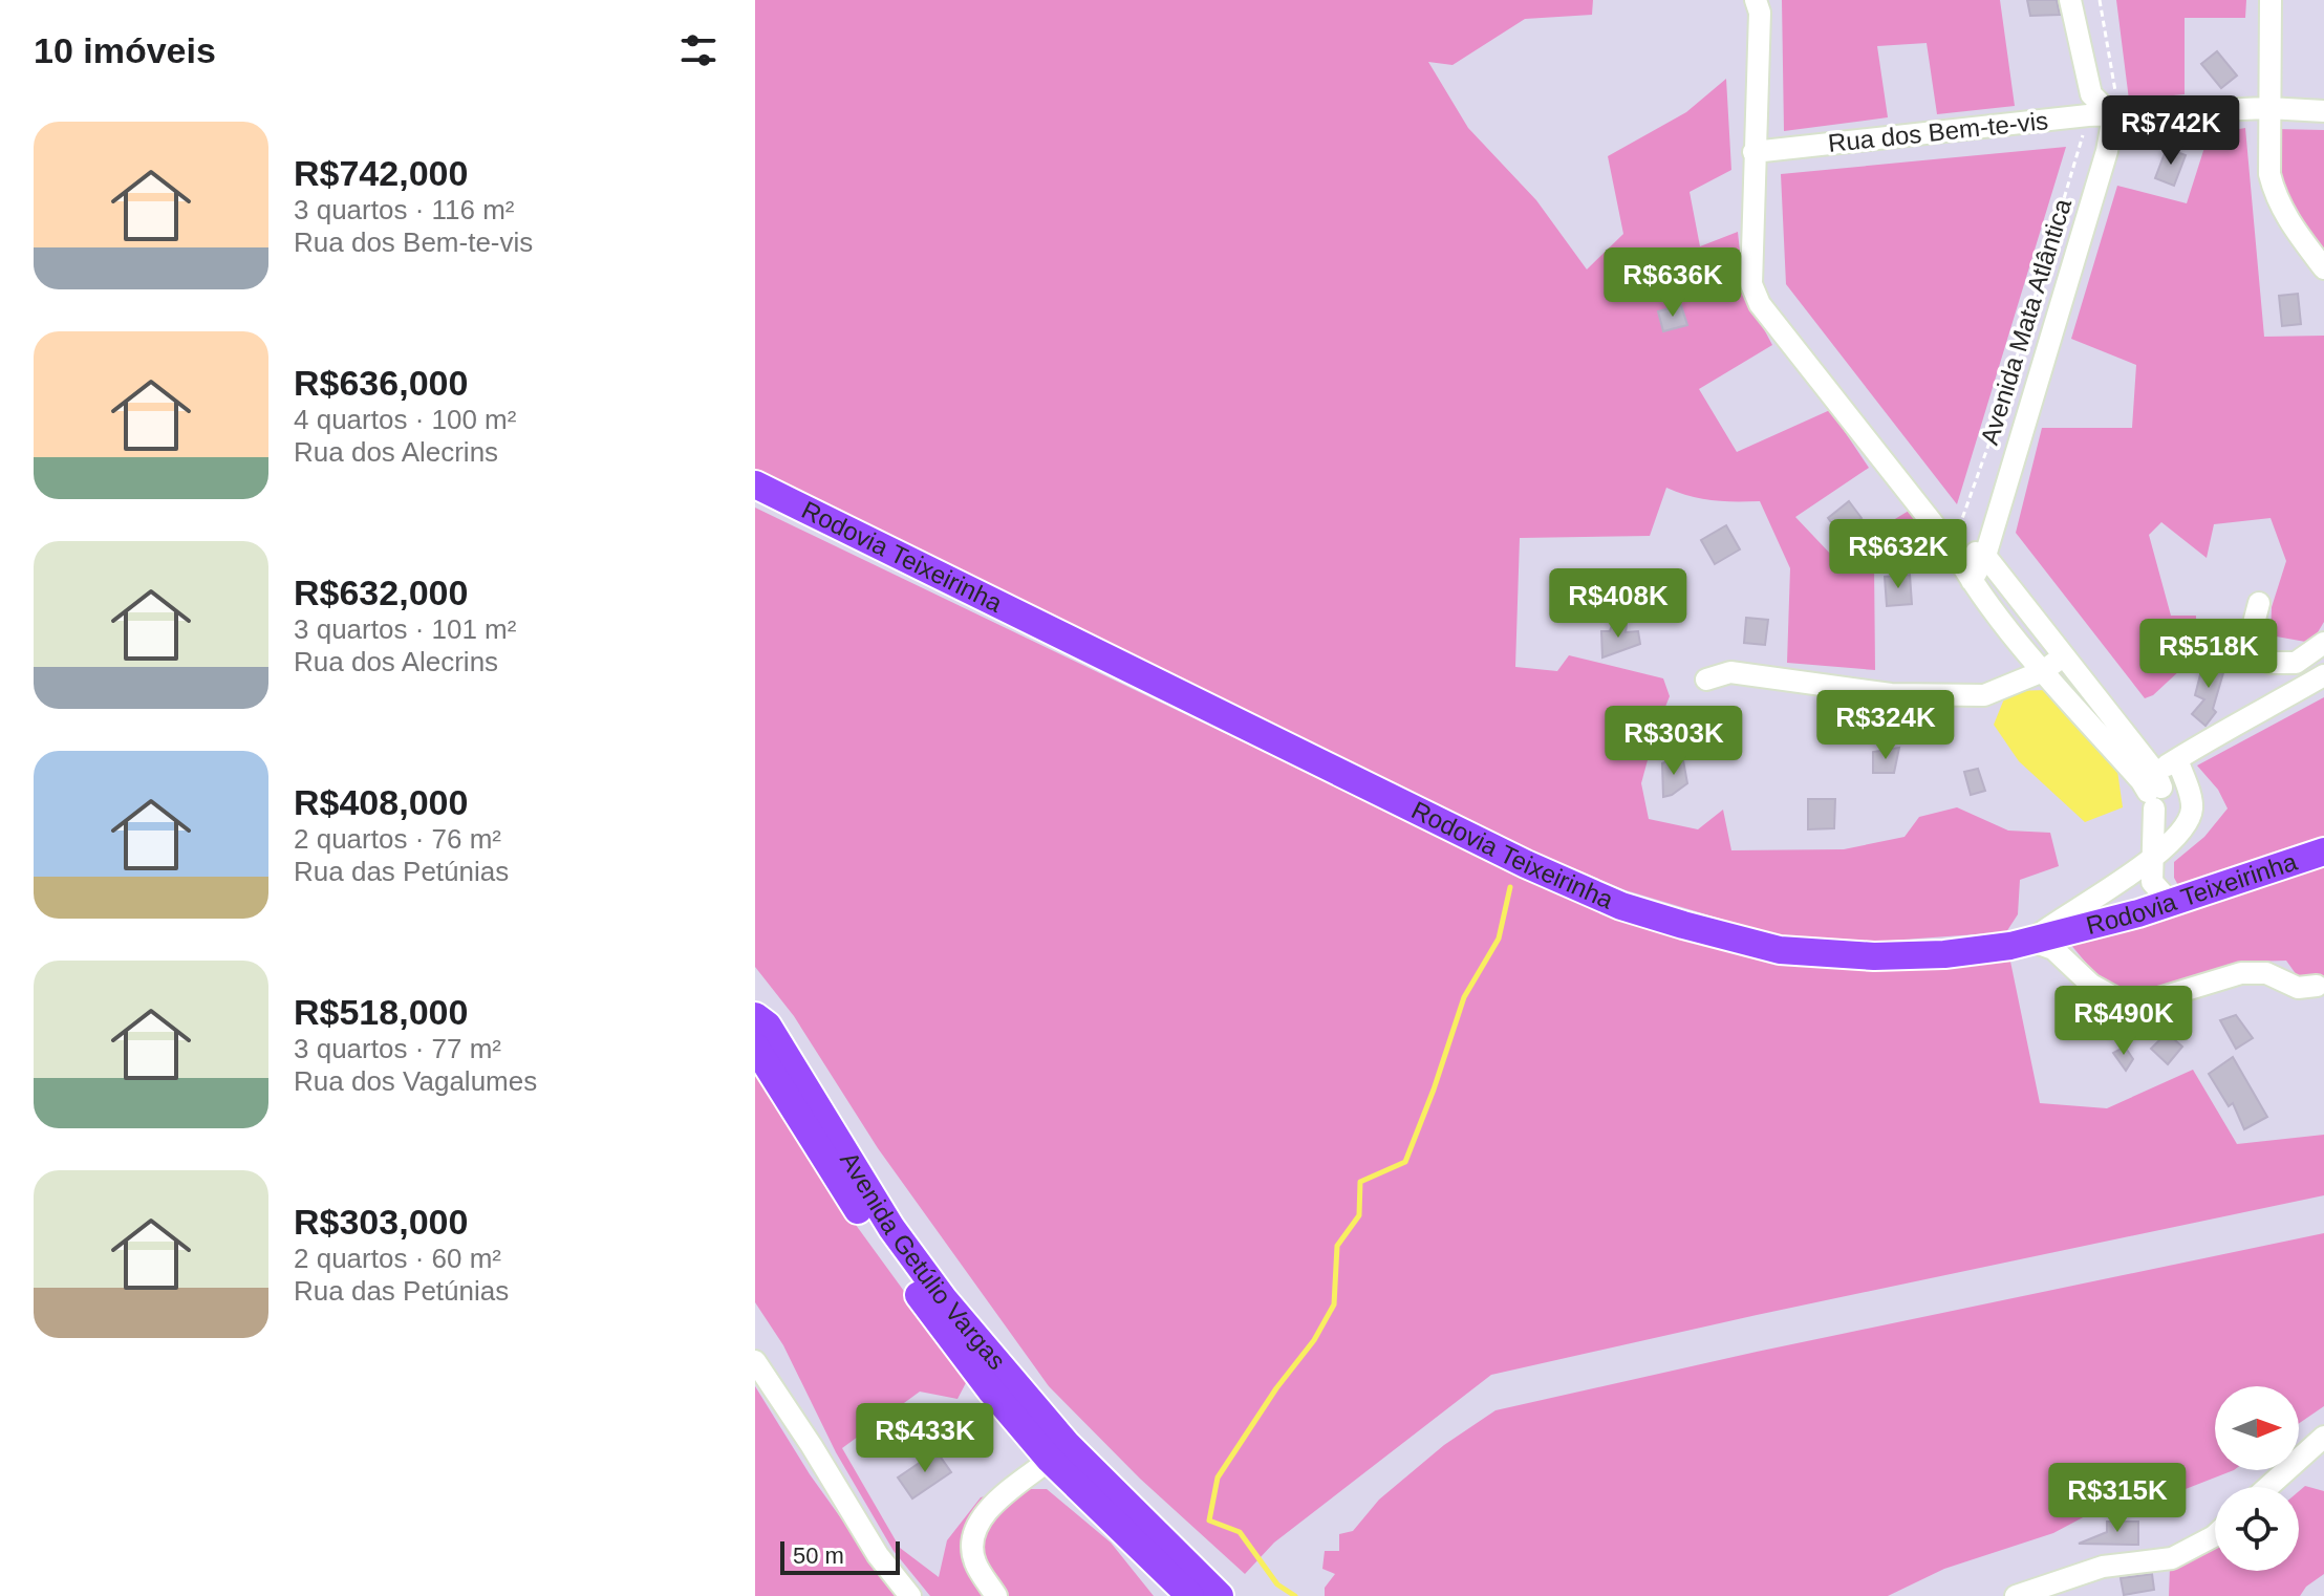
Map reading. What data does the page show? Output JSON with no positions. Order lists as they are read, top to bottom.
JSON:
{
  "streets": {
    "main road": ["Rodovia Teixeirinha", "Avenida Getúlio Vargas"],
    "street": ["Rua dos Bem-te-vis", "Avenida Mata Atlântica"]
  },
  "crossings": [
    ["Rua dos Bem-te-vis", "Avenida Mata Atlântica"]
  ],
  "scale_bar": "50 m",
  "north": "right",
  "page": {
    "heading": "10 imóveis",
    "price": [
      "R$742K",
      "R$636K",
      "R$632K",
      "R$408K",
      "R$518K",
      "R$324K",
      "R$303K",
      "R$490K",
      "R$433K",
      "R$315K"
    ],
    "list": [
      {
        "name": "R$742,000",
        "note": "3 quartos · 116 m² · Rua dos Bem-te-vis"
      },
      {
        "name": "R$636,000",
        "note": "4 quartos · 100 m² · Rua dos Alecrins"
      },
      {
        "name": "R$632,000",
        "note": "3 quartos · 101 m² · Rua dos Alecrins"
      },
      {
        "name": "R$408,000",
        "note": "2 quartos · 76 m² · Rua das Petúnias"
      },
      {
        "name": "R$518,000",
        "note": "3 quartos · 77 m² · Rua dos Vagalumes"
      },
      {
        "name": "R$303,000",
        "note": "2 quartos · 60 m² · Rua das Petúnias"
      }
    ],
    "scale": "50 m"
  }
}
